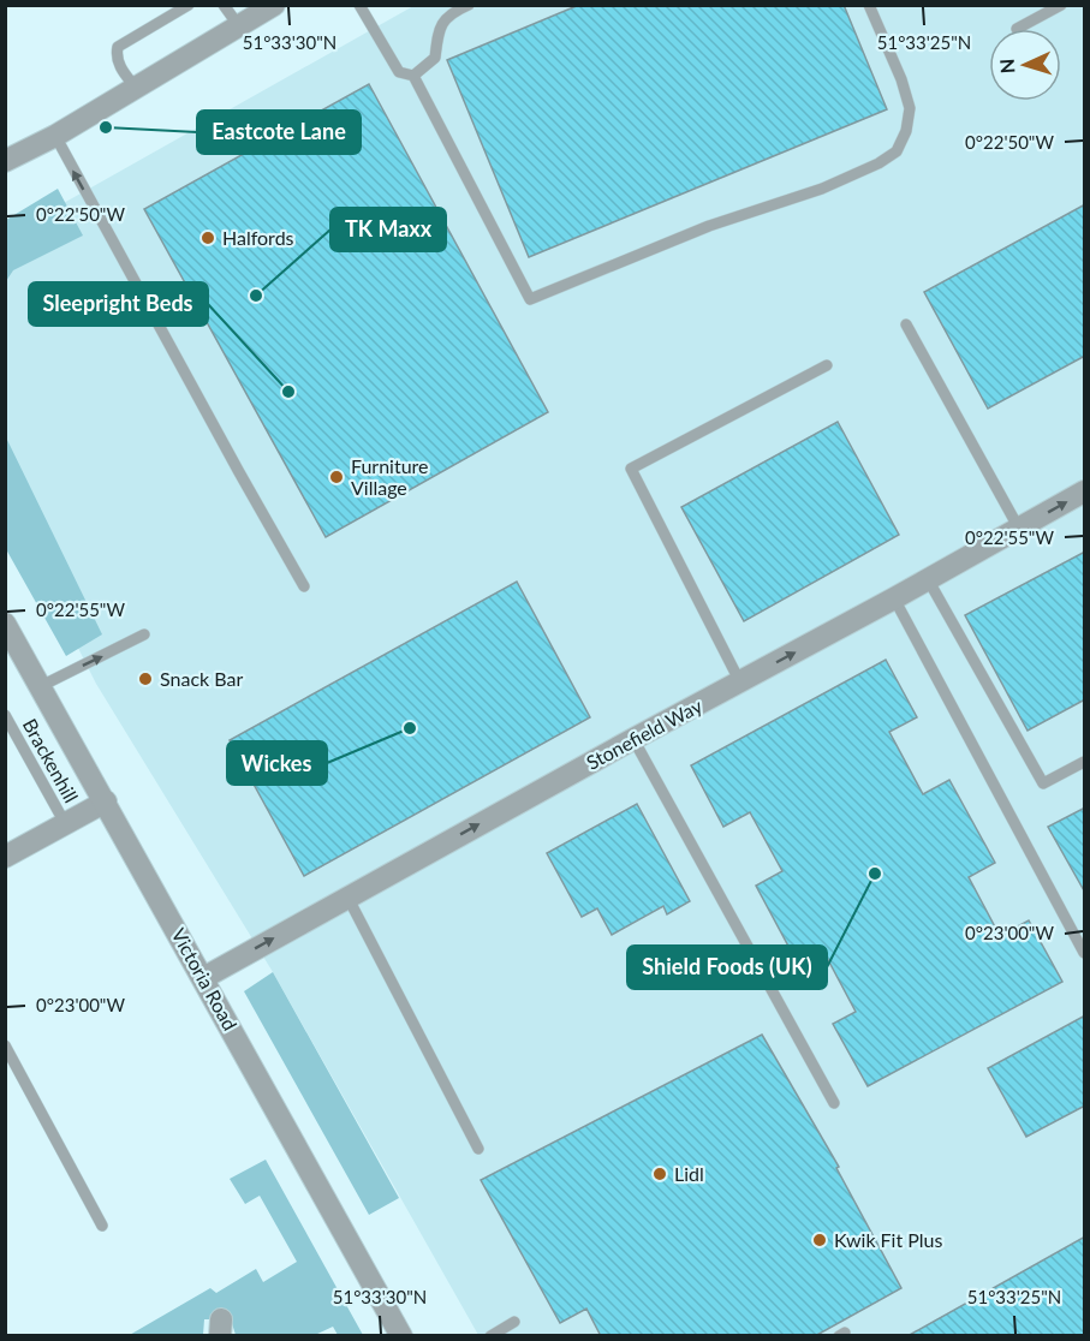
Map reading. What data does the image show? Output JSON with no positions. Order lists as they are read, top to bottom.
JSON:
{
  "streets": {
    "street": ["Stonefield Way", "Victoria Road"],
    "lane": ["Brackenhill"]
  },
  "crossings": [
    ["Stonefield Way", "Victoria Road"]
  ],
  "one_way": ["Stonefield Way"],
  "places": [
    "Eastcote Lane",
    "Halfords",
    "TK Maxx",
    "Sleepright Beds",
    "Furniture Village",
    "Snack Bar",
    "Wickes",
    "Shield Foods (UK)",
    "Lidl",
    "Kwik Fit Plus"
  ],
  "north": "left",
  "coordinates": [
    "51°33'30\"N",
    "51°33'25\"N",
    "0°22'50\"W",
    "0°22'55\"W",
    "0°23'00\"W"
  ]
}
